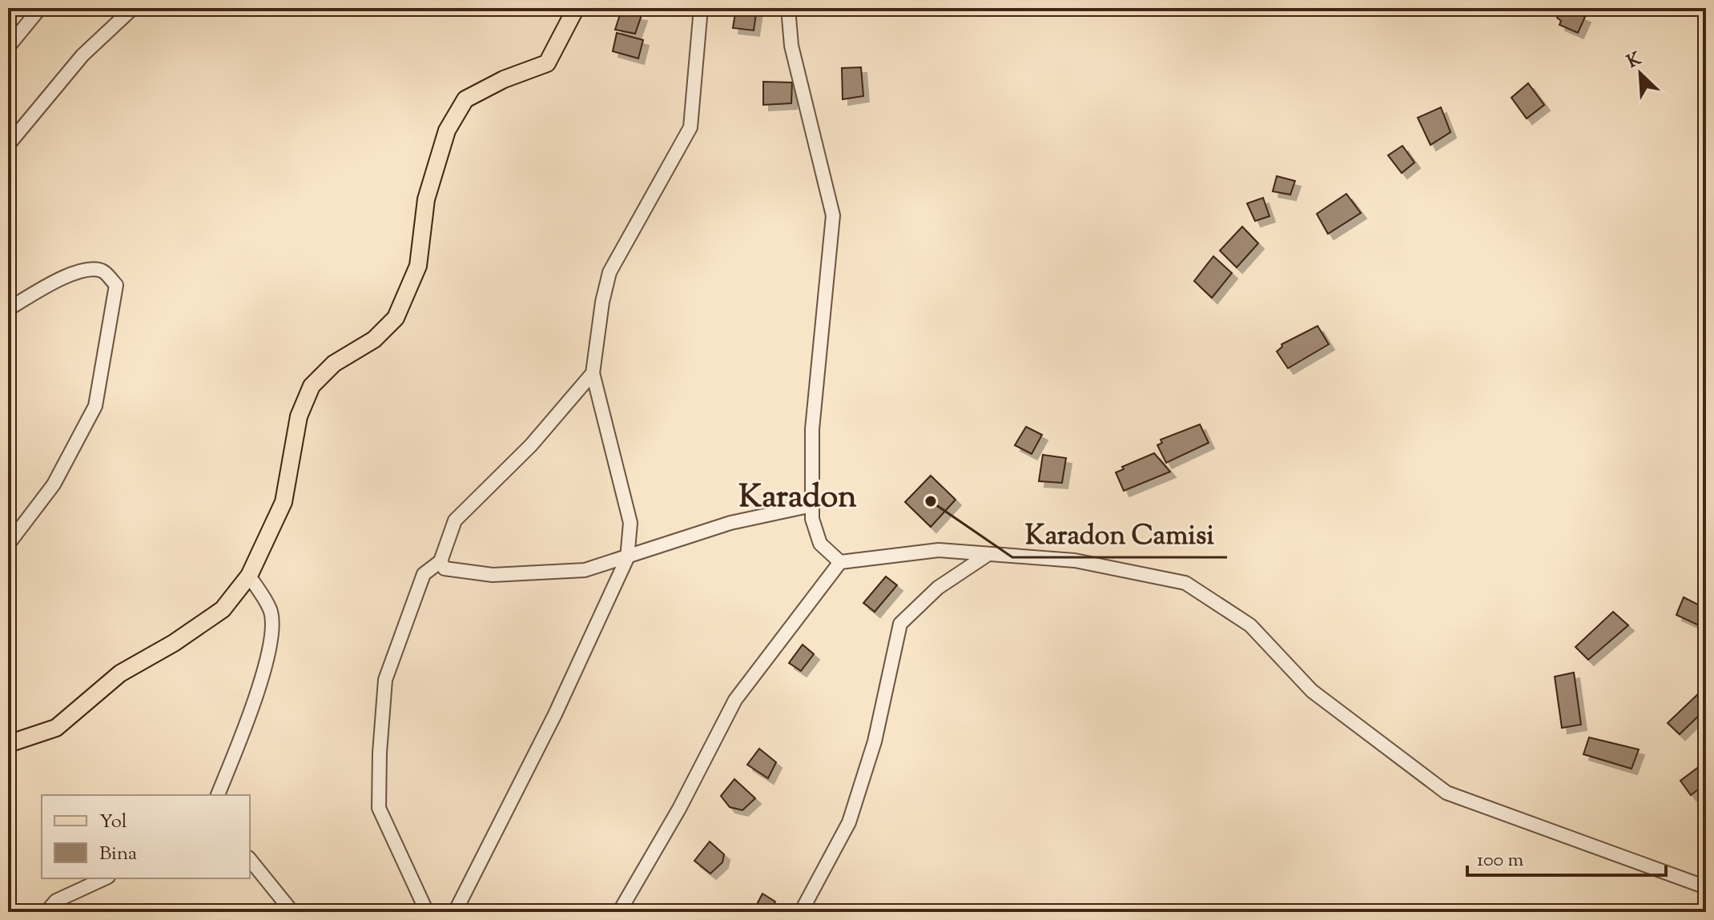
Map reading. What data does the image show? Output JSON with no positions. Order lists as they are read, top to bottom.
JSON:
{
  "districts": ["Karadon"],
  "places": ["Karadon Camisi"],
  "legend": ["Yol", "Bina"],
  "scale_bar": "100 m",
  "north": "top left"
}
